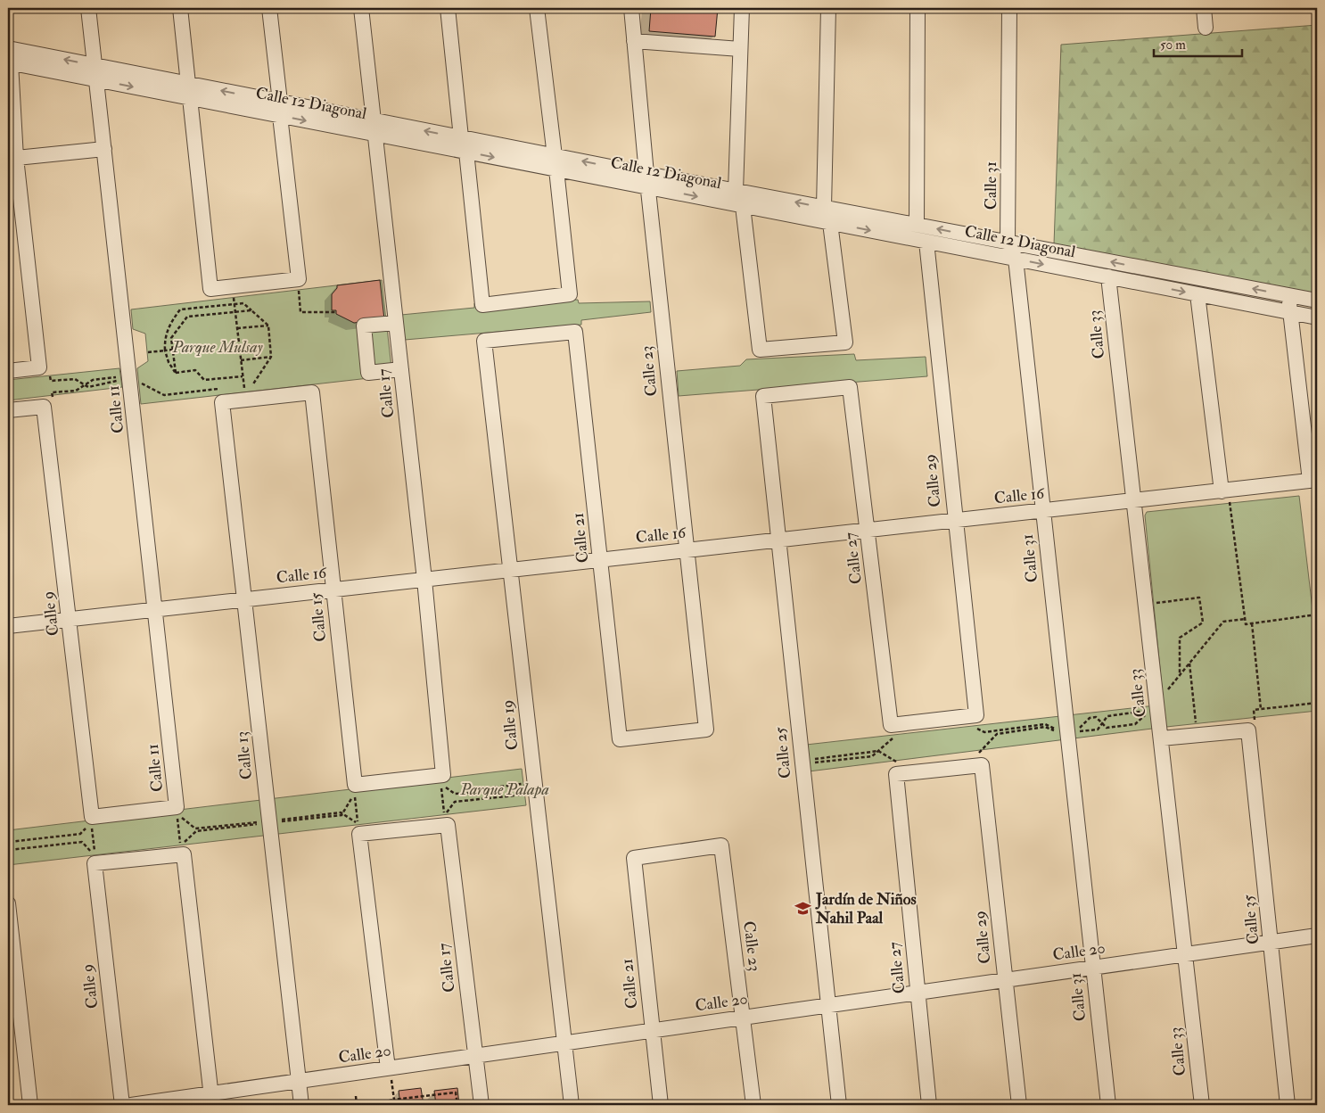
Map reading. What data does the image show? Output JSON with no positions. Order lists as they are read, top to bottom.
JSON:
{
  "streets": {
    "street": [
      "Calle 12 Diagonal",
      "Calle 31",
      "Calle 33",
      "Calle 23",
      "Calle 17",
      "Calle 11",
      "Calle 29",
      "Calle 16",
      "Calle 21",
      "Calle 27",
      "Calle 9",
      "Calle 15",
      "Calle 19",
      "Calle 25",
      "Calle 13",
      "Calle 35",
      "Calle 20"
    ]
  },
  "crossings": [
    ["Calle 12 Diagonal", "Calle 31"],
    ["Calle 12 Diagonal", "Calle 33"],
    ["Calle 12 Diagonal", "Calle 23"],
    ["Calle 12 Diagonal", "Calle 17"],
    ["Calle 12 Diagonal", "Calle 11"],
    ["Calle 12 Diagonal", "Calle 29"],
    ["Calle 31", "Calle 16"],
    ["Calle 31", "Calle 20"],
    ["Calle 33", "Calle 16"],
    ["Calle 33", "Calle 20"],
    ["Calle 23", "Calle 16"],
    ["Calle 23", "Calle 21"],
    ["Calle 23", "Calle 20"],
    ["Calle 17", "Calle 16"],
    ["Calle 17", "Calle 20"],
    ["Calle 11", "Calle 16"],
    ["Calle 29", "Calle 16"],
    ["Calle 29", "Calle 20"],
    ["Calle 16", "Calle 21"],
    ["Calle 16", "Calle 27"],
    ["Calle 16", "Calle 9"],
    ["Calle 16", "Calle 15"],
    ["Calle 16", "Calle 19"],
    ["Calle 16", "Calle 25"],
    ["Calle 16", "Calle 13"],
    ["Calle 21", "Calle 19"],
    ["Calle 21", "Calle 20"],
    ["Calle 27", "Calle 25"],
    ["Calle 27", "Calle 20"],
    ["Calle 15", "Calle 13"],
    ["Calle 19", "Calle 20"],
    ["Calle 25", "Calle 20"],
    ["Calle 13", "Calle 20"],
    ["Calle 35", "Calle 20"]
  ],
  "parks": ["Parque Mulsay", "Parque Palapa"],
  "places": {
    "school or university": ["Jardín de Niños Nahil Paal"]
  },
  "scale_bar": "50 m"
}
